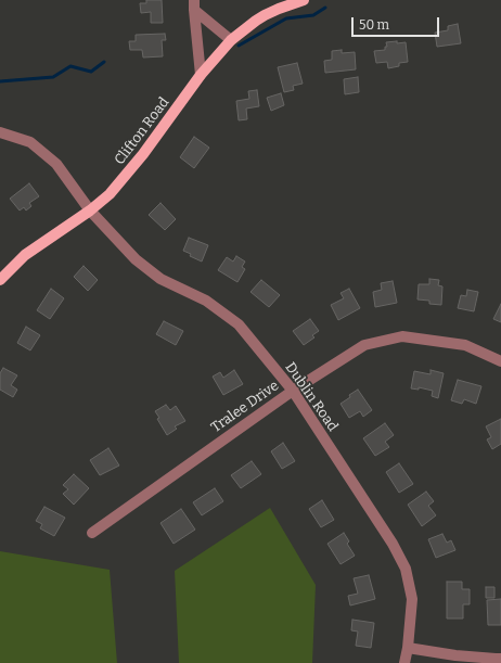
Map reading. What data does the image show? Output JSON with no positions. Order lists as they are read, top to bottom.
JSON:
{
  "streets": {
    "main road": ["Clifton Road"],
    "street": ["Dublin Road", "Tralee Drive"]
  },
  "crossings": [
    ["Clifton Road", "Dublin Road"],
    ["Dublin Road", "Tralee Drive"]
  ],
  "scale_bar": "50 m"
}
